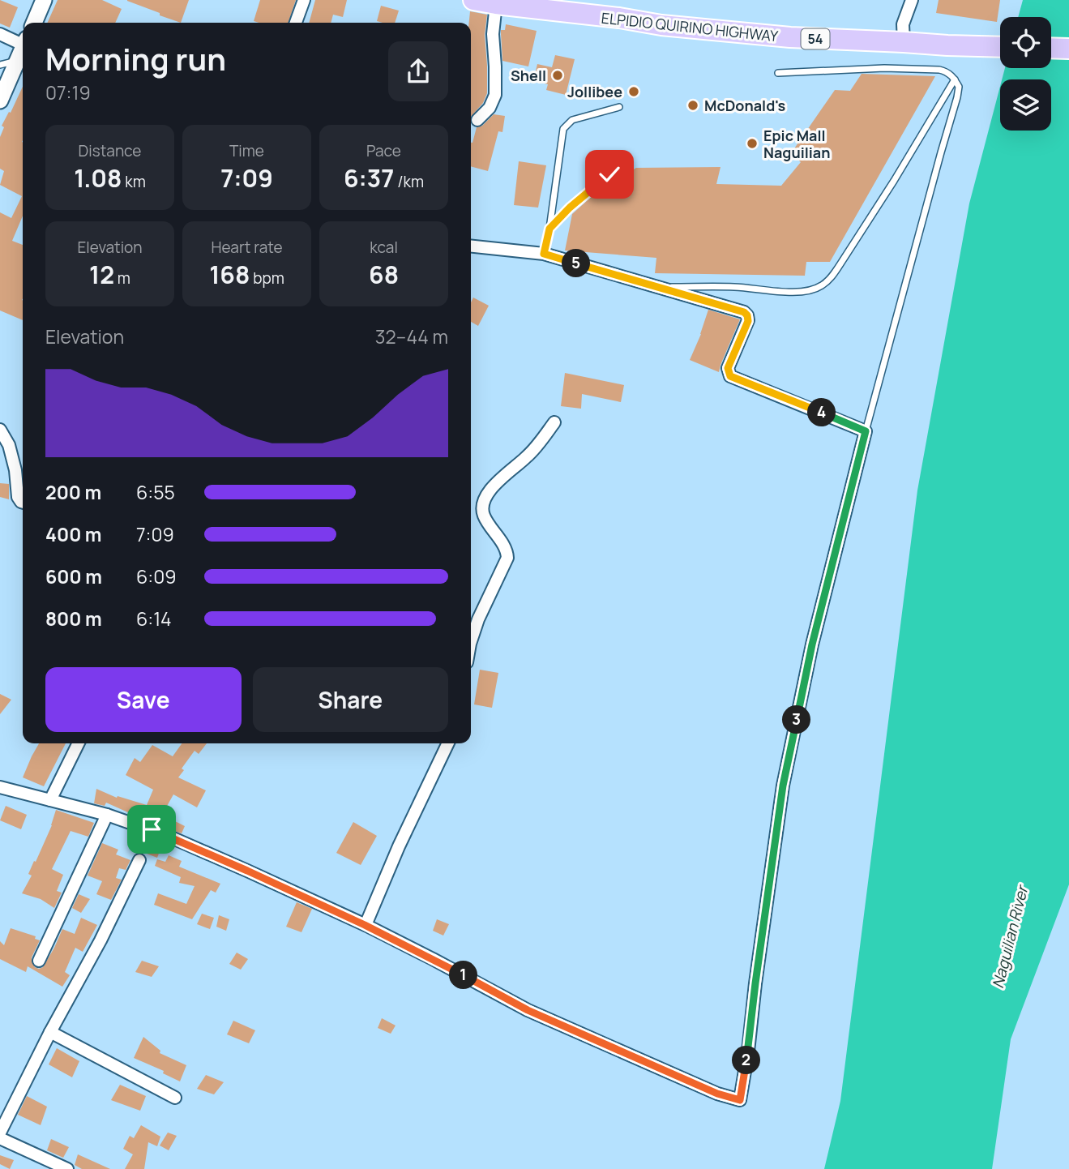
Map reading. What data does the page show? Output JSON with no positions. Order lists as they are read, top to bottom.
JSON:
{
  "streets": {
    "highway": ["ELPIDIO QUIRINO HIGHWAY", "54"]
  },
  "water": ["Naguilian River"],
  "places": [
    "Shell",
    "Jollibee",
    "McDonald's",
    "Epic Mall Naguilian"
  ],
  "page": {
    "heading": ["Morning run", "07:19"],
    "stats": [
      ["Distance", "1.08 km"],
      ["Time", "7:09"],
      ["Pace", "6:37 /km"],
      ["Elevation", "12 m"],
      ["Heart rate", "168 bpm"],
      ["kcal", "68"]
    ],
    "pins": [
      "5",
      "4",
      "3",
      "1",
      "2"
    ],
    "chart": ["Elevation", "32–44 m"],
    "list": [
      {
        "name": "200 m",
        "note": "6:55"
      },
      {
        "name": "400 m",
        "note": "7:09"
      },
      {
        "name": "600 m",
        "note": "6:09"
      },
      {
        "name": "800 m",
        "note": "6:14"
      }
    ],
    "buttons": ["Save", "Share"]
  }
}
